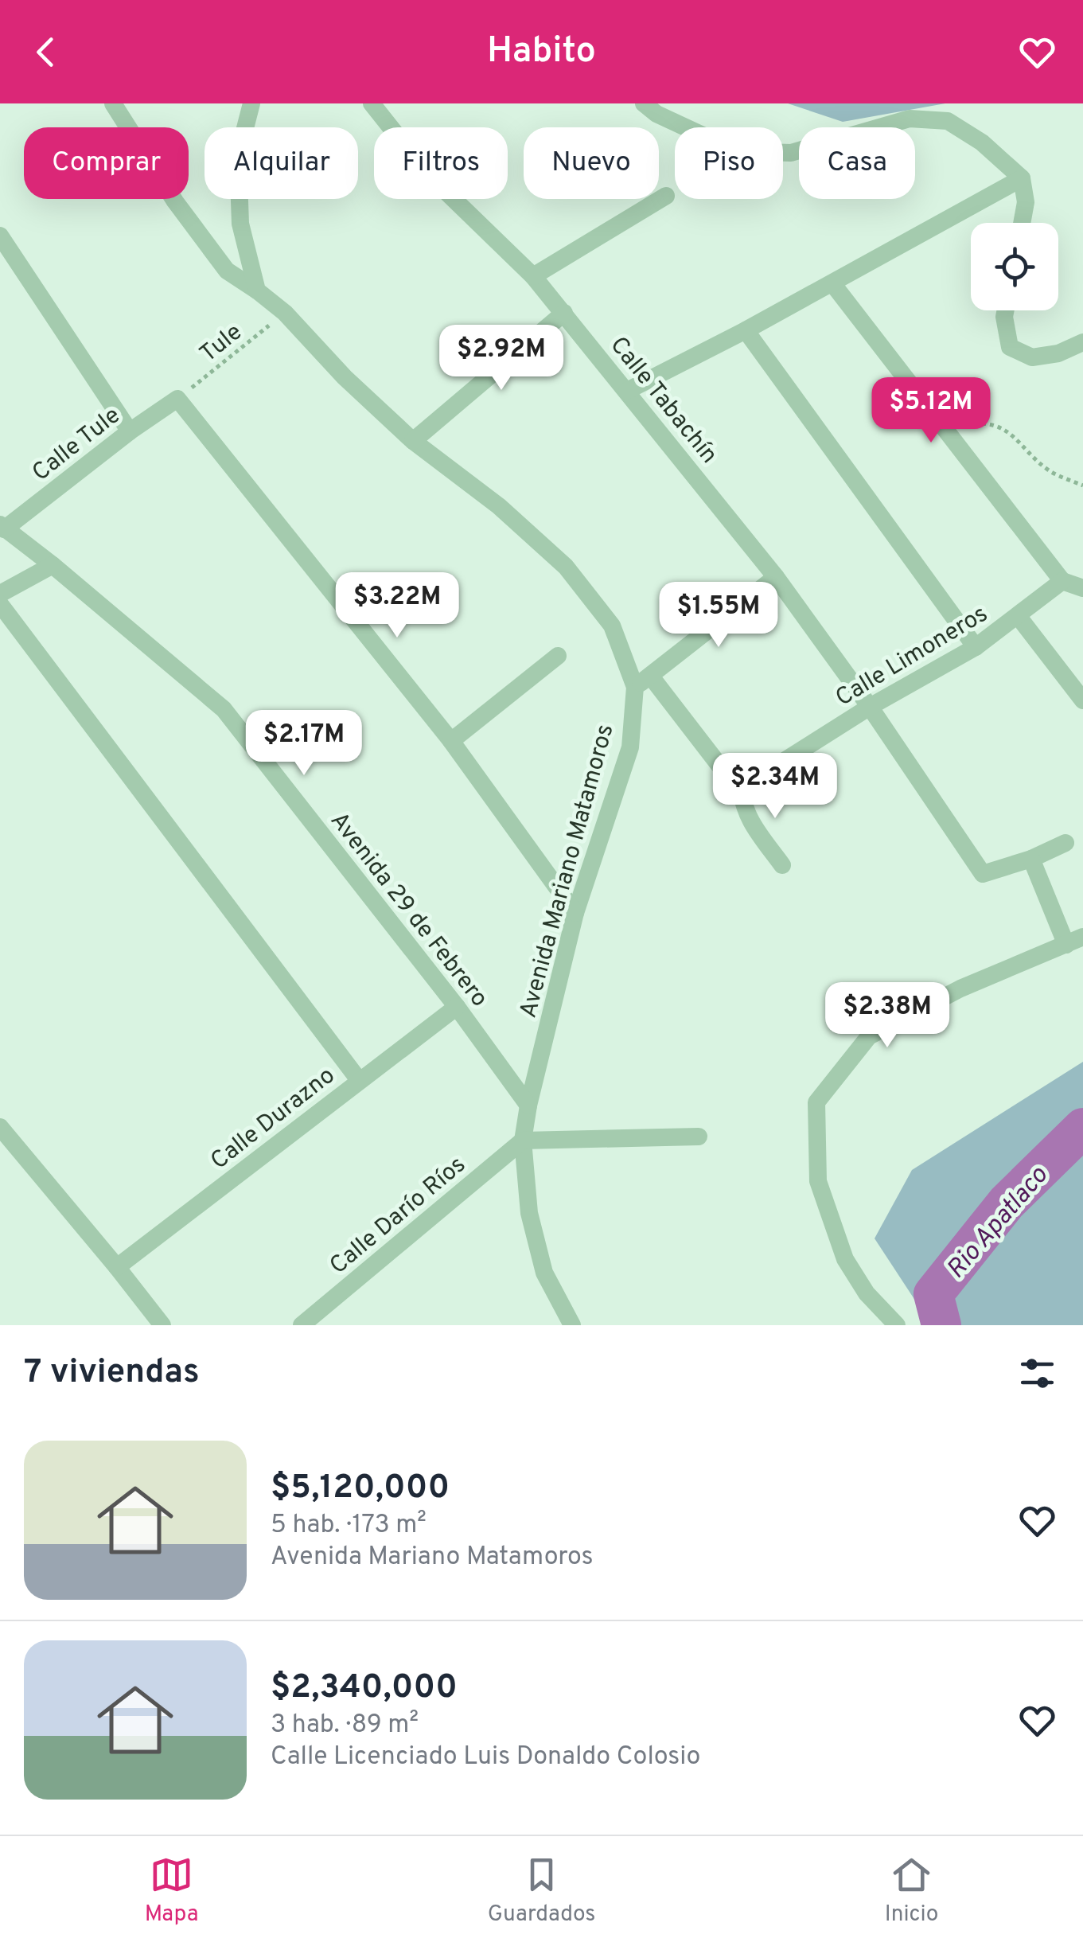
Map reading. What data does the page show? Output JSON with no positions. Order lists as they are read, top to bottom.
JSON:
{
  "streets": {
    "street": [
      "Calle Tabachín",
      "Calle Tule",
      "Calle Limoneros",
      "Avenida Mariano Matamoros",
      "Avenida 29 de Febrero",
      "Calle Durazno",
      "Calle Darío Ríos"
    ],
    "path": ["Tule"]
  },
  "crossings": [
    ["Tule", "Calle Tule"],
    ["Tule", "Avenida Mariano Matamoros"],
    ["Calle Tabachín", "Calle Limoneros"],
    ["Calle Tule", "Avenida 29 de Febrero"],
    ["Avenida Mariano Matamoros", "Avenida 29 de Febrero"],
    ["Avenida Mariano Matamoros", "Calle Darío Ríos"],
    ["Avenida 29 de Febrero", "Calle Durazno"]
  ],
  "water": ["Rio Apatlaco"],
  "page": {
    "header": "Habito",
    "chip": [
      "Comprar",
      "Alquilar",
      "Filtros",
      "Nuevo",
      "Piso",
      "Casa"
    ],
    "price": [
      "$2.92M",
      "$5.12M",
      "$3.22M",
      "$1.55M",
      "$2.17M",
      "$2.34M",
      "$2.38M"
    ],
    "heading": "7 viviendas",
    "list": [
      {
        "name": "$5,120,000",
        "note": "5 hab. · 173 m² · Avenida Mariano Matamoros"
      },
      {
        "name": "$2,340,000",
        "note": "3 hab. · 89 m² · Calle Licenciado Luis Donaldo Colosio"
      }
    ],
    "tabs": ["Mapa", "Guardados", "Inicio"]
  }
}
